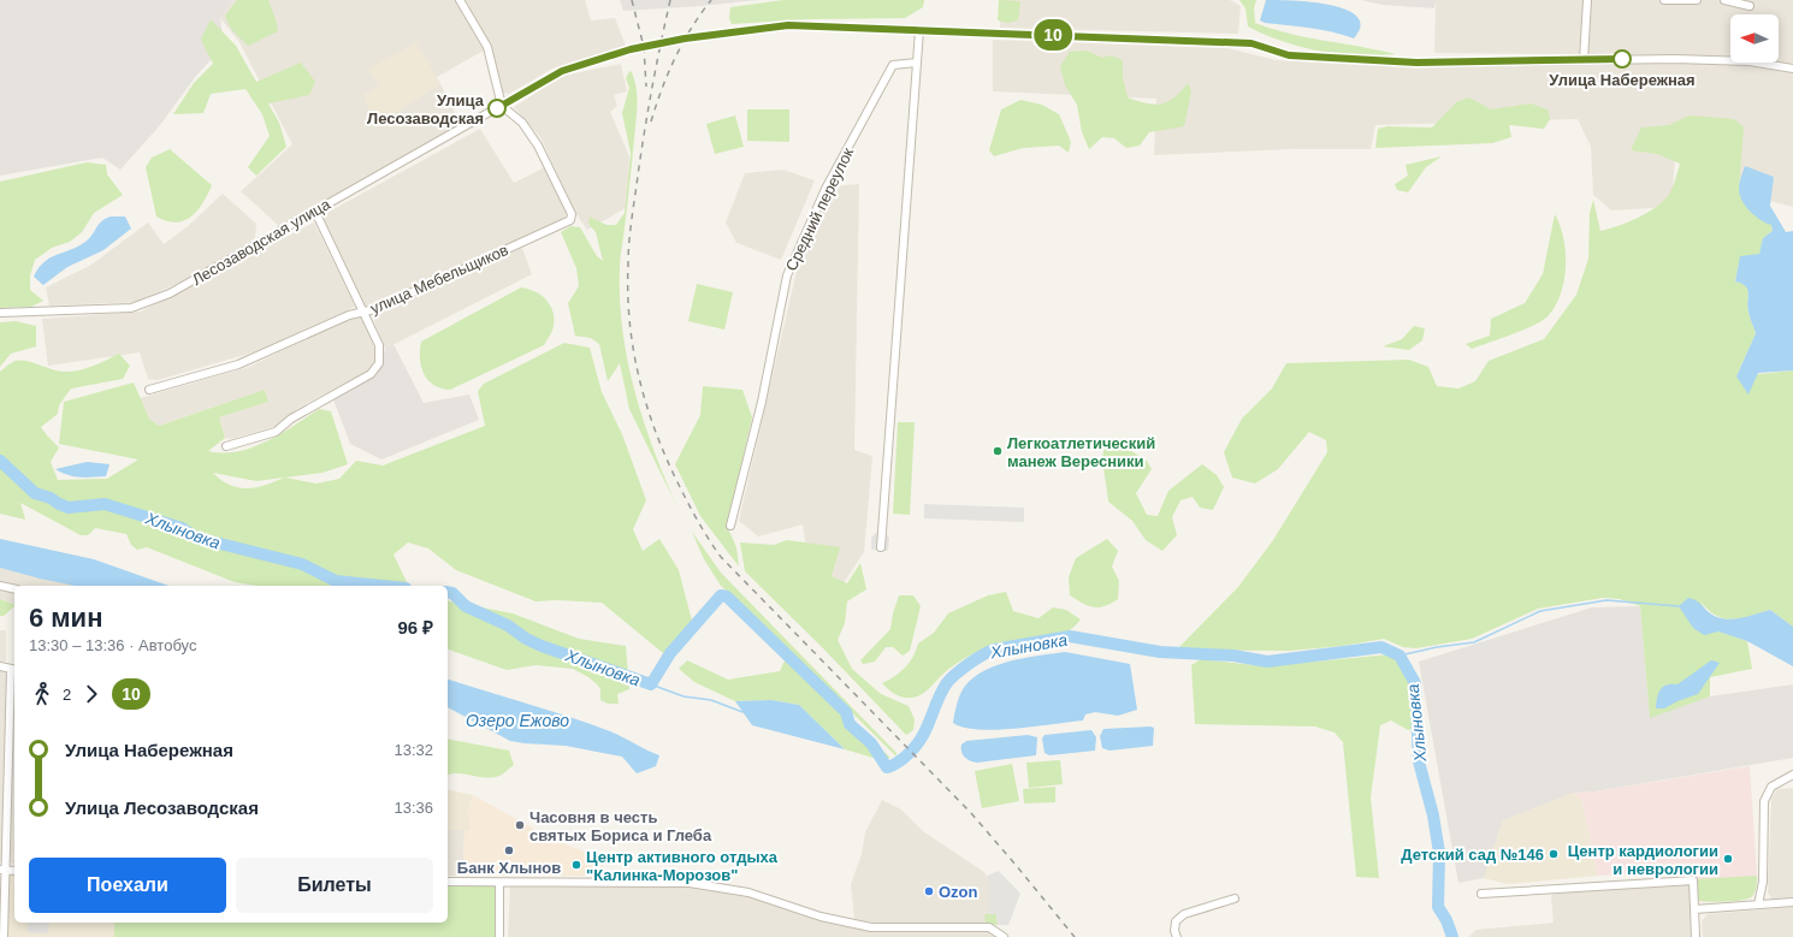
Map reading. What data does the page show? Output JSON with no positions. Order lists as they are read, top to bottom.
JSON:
{
  "streets": {
    "street": ["Средний переулок", "Лесозаводская улица", "улица Мебельщиков"]
  },
  "crossings": [
    ["Лесозаводская улица", "улица Мебельщиков"]
  ],
  "water": ["Хлыновка", "Озеро Ежово"],
  "places": [
    "Улица Набережная",
    "Улица Лесозаводская",
    "Легкоатлетический манеж Вересники",
    "Часовня в честь святых Бориса и Глеба",
    "Банк Хлынов",
    "Детский сад №146",
    "Центр кардиологии и неврологии",
    "Центр активного отдыха \"Калинка-Морозов\"",
    "Ozon"
  ],
  "lines": ["bus line 10"],
  "north": "left",
  "page": {
    "on_map": "10",
    "heading": ["6 мин", "13:30 – 13:36 · Автобус", "96 ₽"],
    "legs": ["2", "10"],
    "list": [
      {
        "name": "Улица Набережная",
        "value": "13:32"
      },
      {
        "name": "Улица Лесозаводская",
        "value": "13:36"
      }
    ],
    "buttons": ["Поехали", "Билеты"]
  }
}
